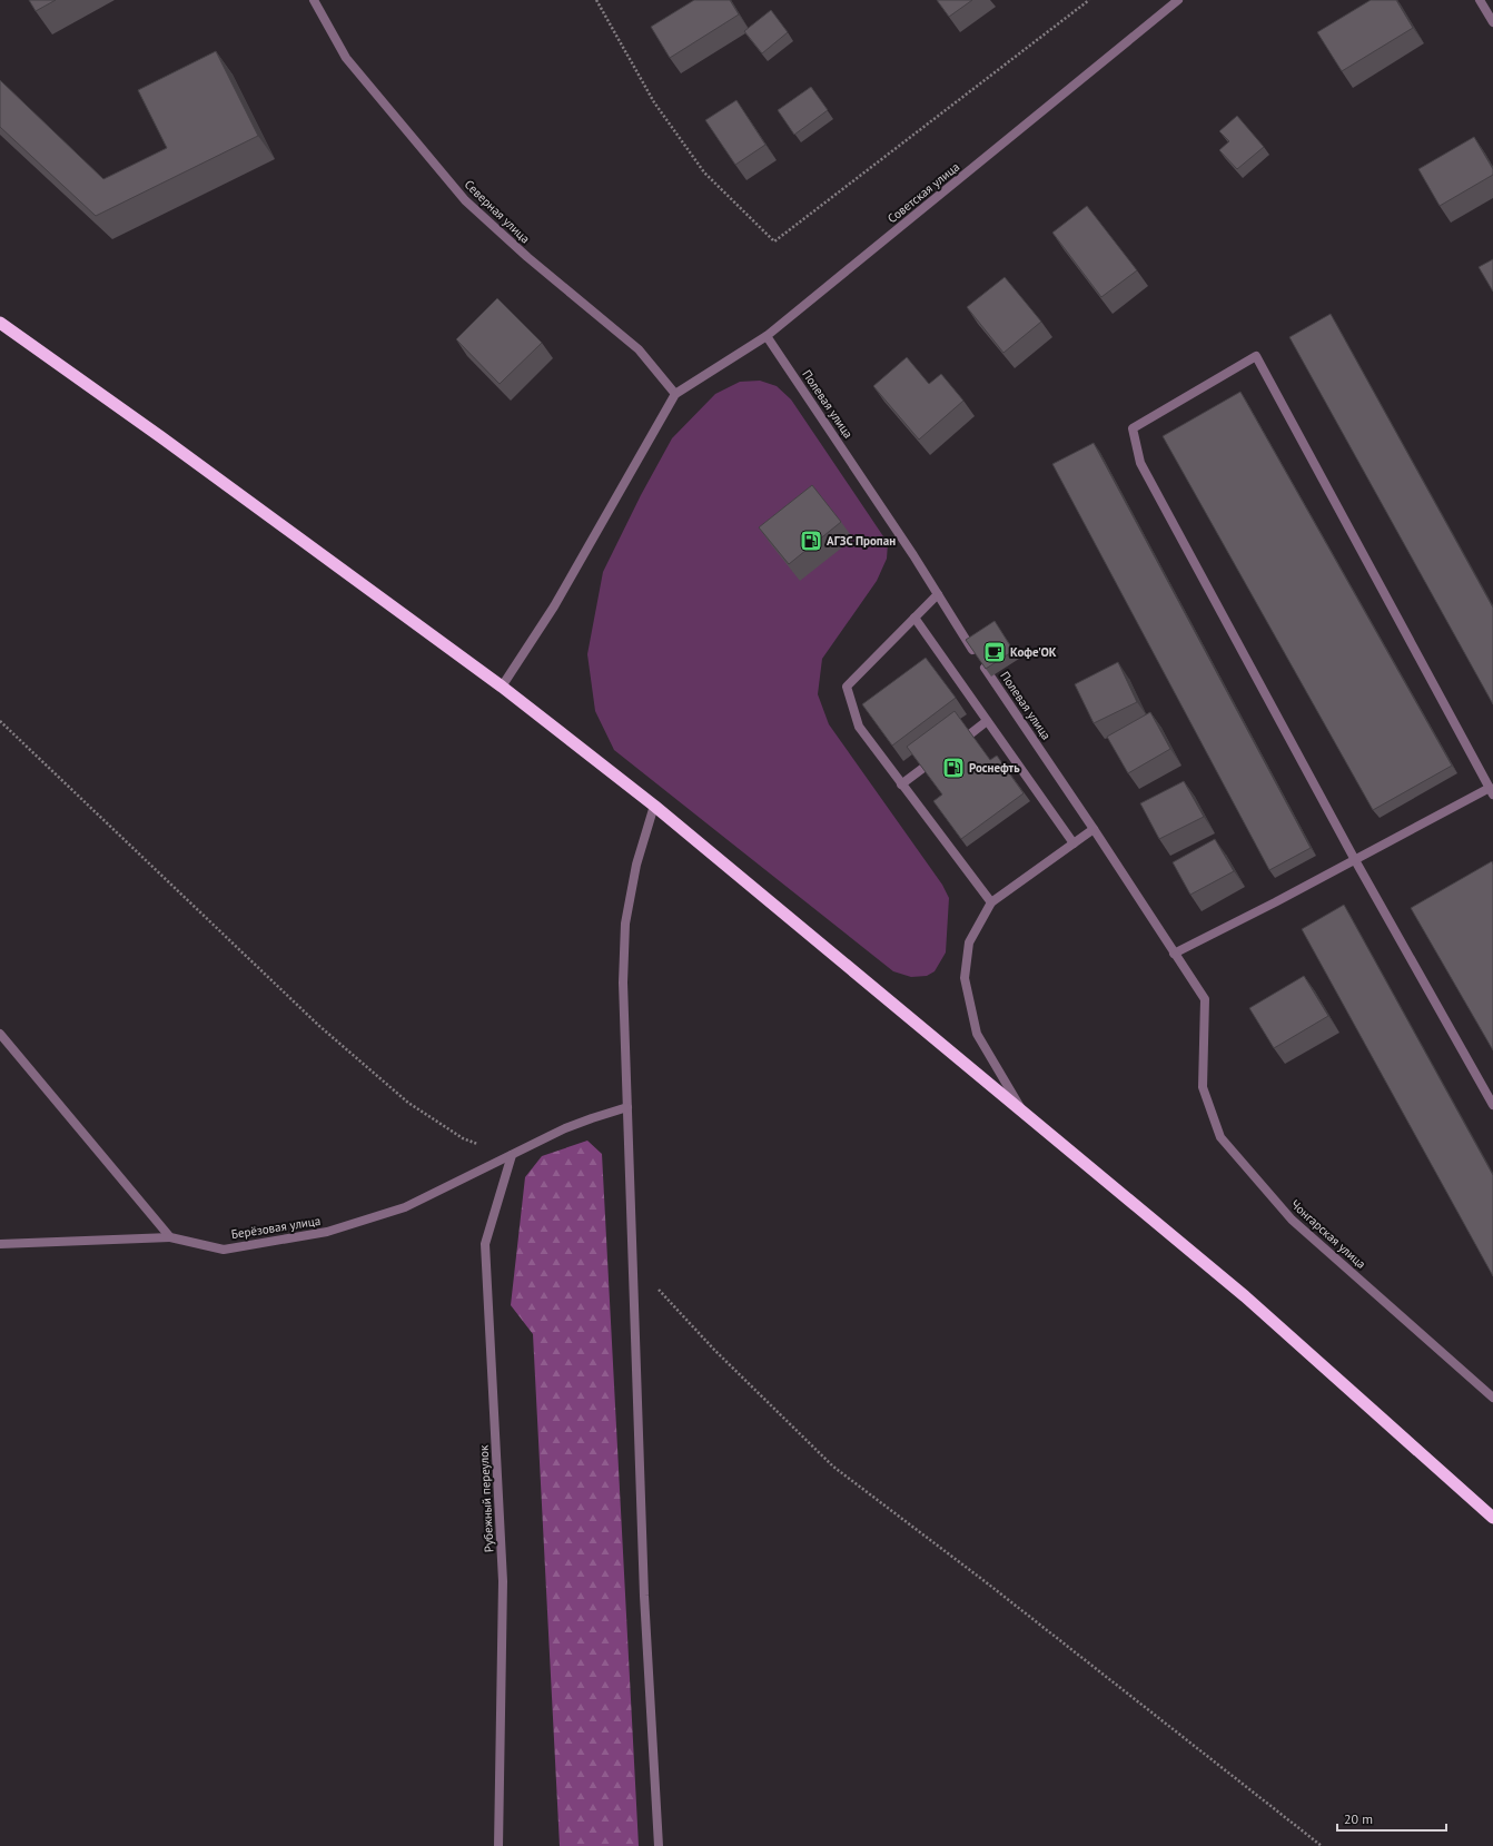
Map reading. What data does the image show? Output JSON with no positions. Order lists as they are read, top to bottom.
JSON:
{
  "streets": {
    "street": [
      "Советская улица",
      "Северная улица",
      "Полевая улица",
      "Берёзовая улица",
      "Чонгарская улица",
      "Рубежный переулок"
    ]
  },
  "crossings": [
    ["Советская улица", "Северная улица"],
    ["Советская улица", "Полевая улица"],
    ["Полевая улица", "Чонгарская улица"],
    ["Берёзовая улица", "Рубежный переулок"]
  ],
  "places": {
    "fuel station": ["АГЗС Пропан", "Роснефть"],
    "cafe": ["Кофе'ОК"]
  },
  "scale_bar": "20 m"
}
